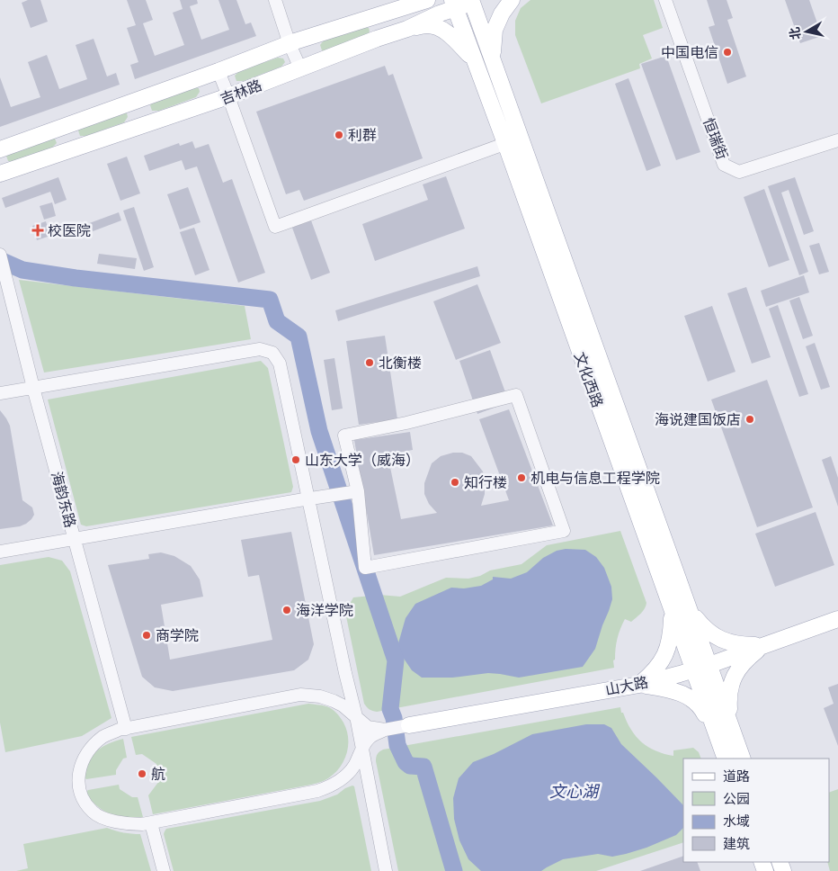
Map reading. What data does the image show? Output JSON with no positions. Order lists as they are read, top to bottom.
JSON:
{
  "streets": {
    "main road": ["吉林路", "文化西路", "山大路"],
    "street": ["恒瑞街", "海韵东路"]
  },
  "crossings": [
    ["吉林路", "文化西路"],
    ["文化西路", "山大路"]
  ],
  "water": ["文心湖"],
  "places": {
    "other": [
      "中国电信",
      "利群",
      "北衡楼",
      "海说建国饭店",
      "山东大学（威海）",
      "机电与信息工程学院",
      "知行楼",
      "海洋学院",
      "商学院",
      "航"
    ],
    "health": ["校医院"]
  },
  "legend": [
    "道路",
    "公园",
    "水域",
    "建筑"
  ],
  "north": "left"
}
